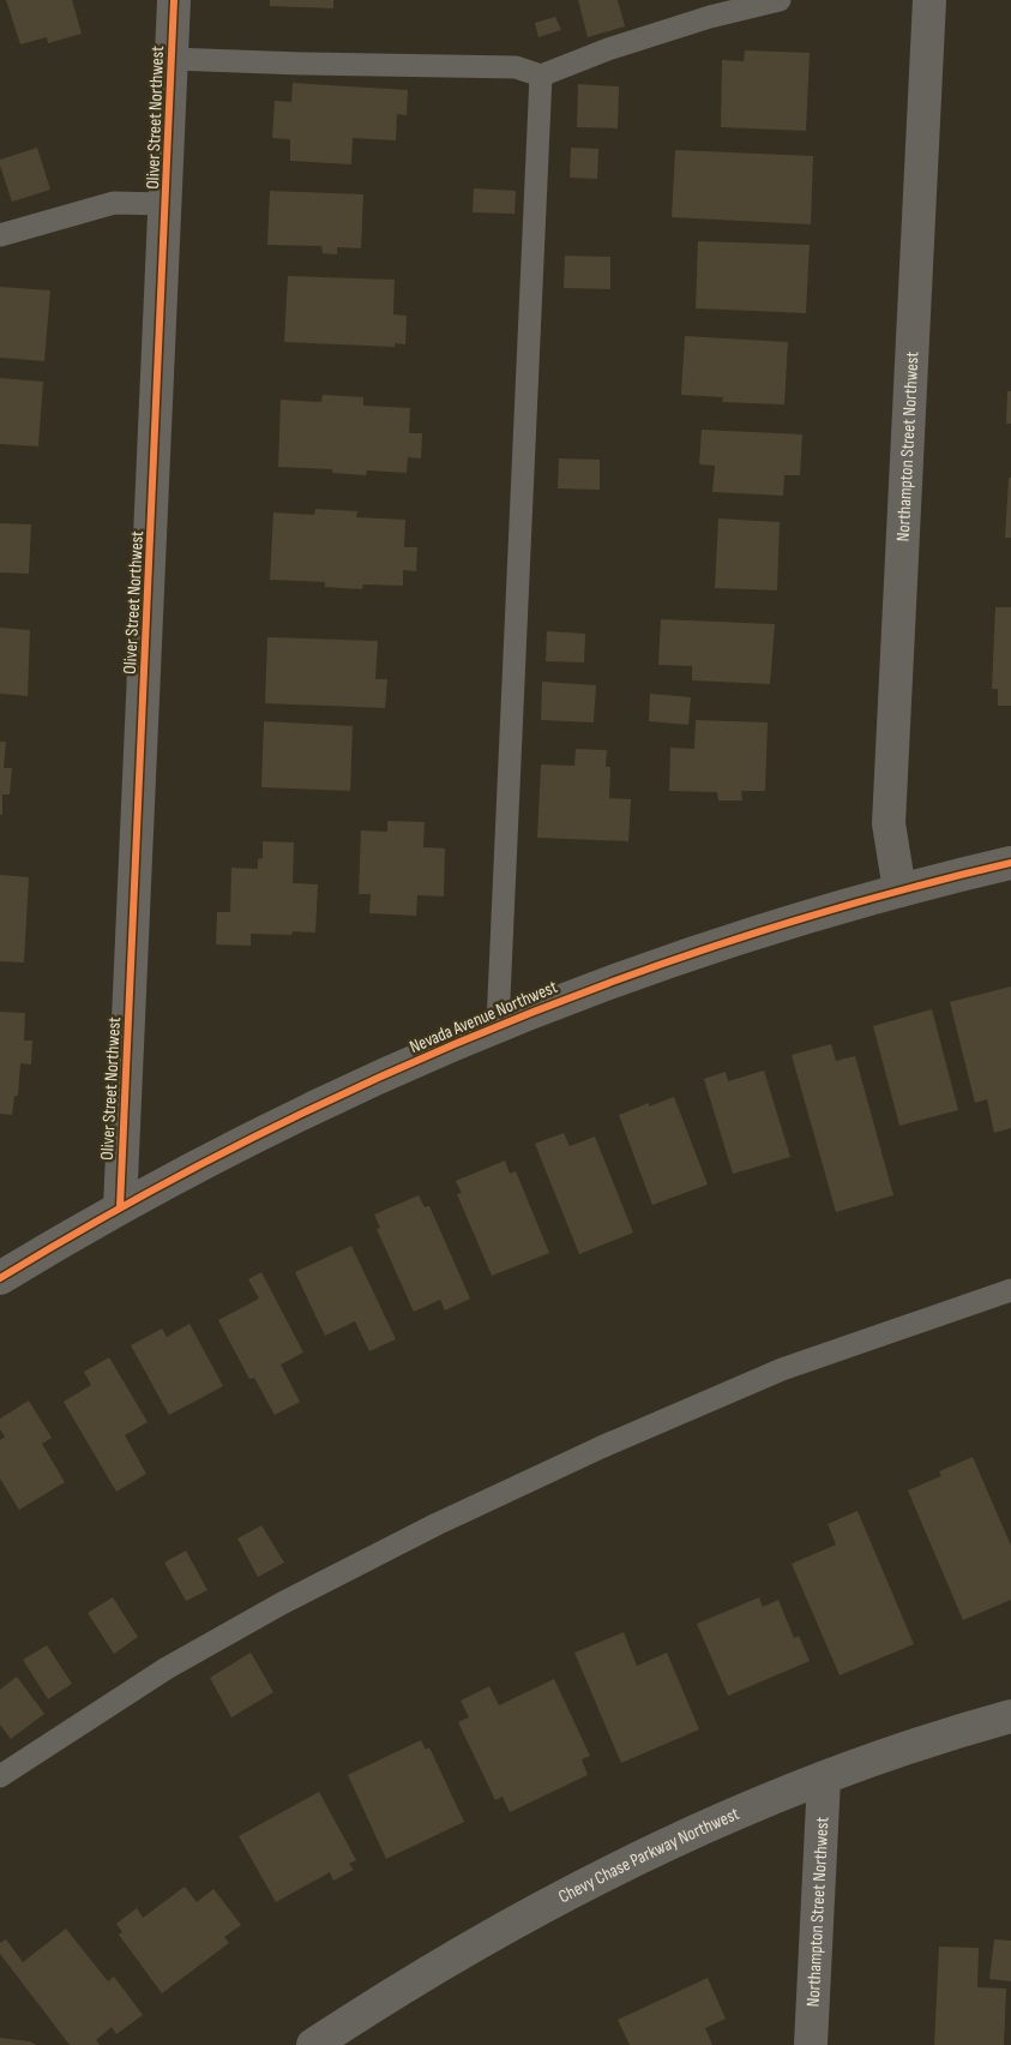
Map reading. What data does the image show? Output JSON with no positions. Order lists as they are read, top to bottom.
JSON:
{
  "streets": {
    "street": [
      "Oliver Street Northwest",
      "Northampton Street Northwest",
      "Nevada Avenue Northwest",
      "Chevy Chase Parkway Northwest"
    ]
  },
  "crossings": [
    ["Oliver Street Northwest", "Nevada Avenue Northwest"],
    ["Northampton Street Northwest", "Nevada Avenue Northwest"],
    ["Northampton Street Northwest", "Chevy Chase Parkway Northwest"]
  ]
}
